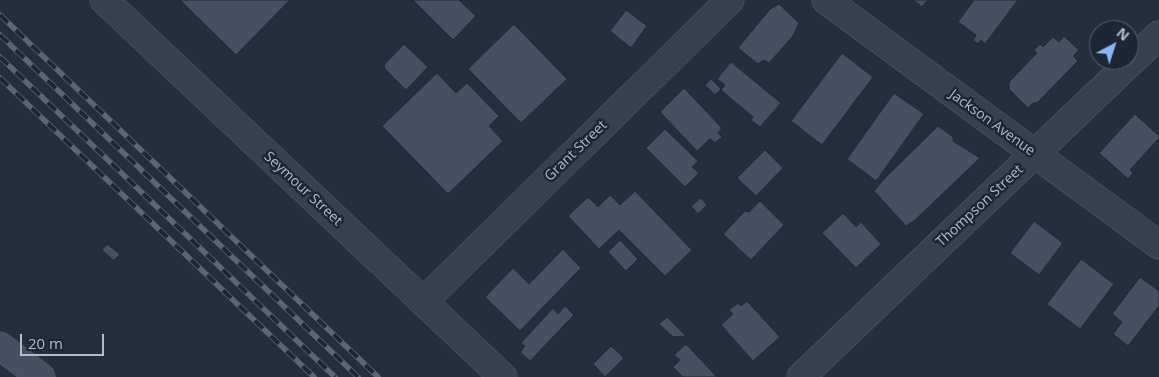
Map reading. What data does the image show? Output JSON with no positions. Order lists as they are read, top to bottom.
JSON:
{
  "streets": {
    "street": [
      "Jackson Avenue",
      "Grant Street",
      "Seymour Street",
      "Thompson Street"
    ]
  },
  "crossings": [
    ["Jackson Avenue", "Thompson Street"],
    ["Grant Street", "Seymour Street"]
  ],
  "scale_bar": "20 m",
  "north": "top right"
}
